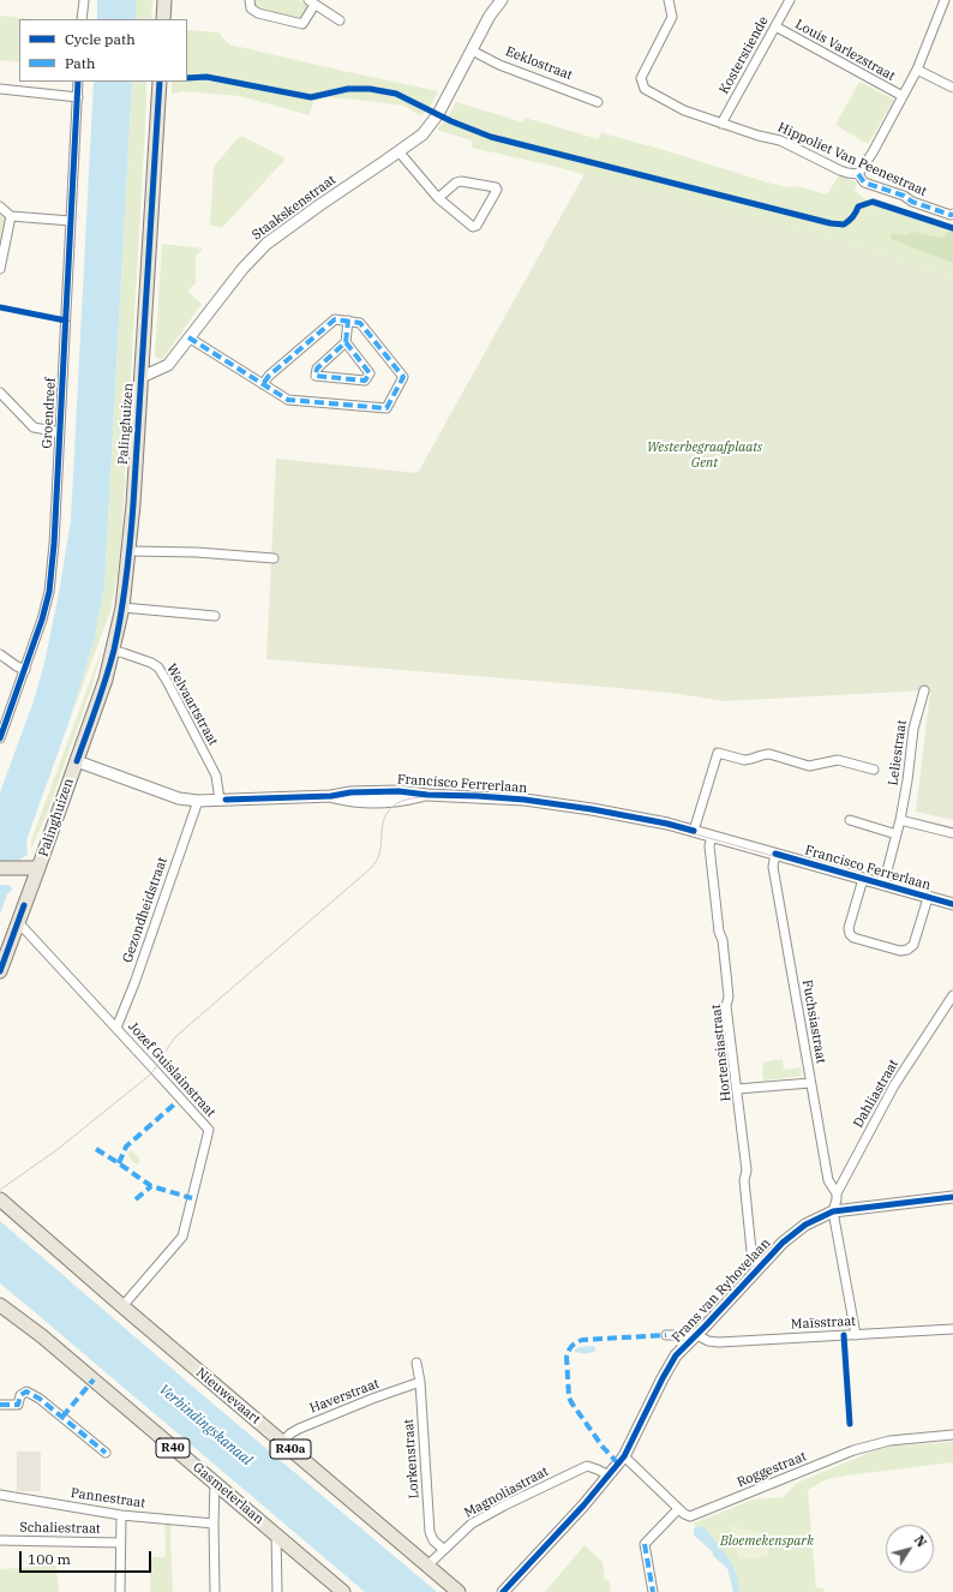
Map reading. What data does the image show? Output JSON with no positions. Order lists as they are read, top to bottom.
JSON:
{
  "streets": {
    "main road": [
      "Palinghuizen",
      "Nieuwevaart",
      "R40",
      "R40a",
      "Gasmeterlaan"
    ],
    "street": [
      "Louis Varlezstraat",
      "Kosterstiende",
      "Eeklostraat",
      "Hippoliet Van Peenestraat",
      "Staakskenstraat",
      "Groendreef",
      "Welvaartstraat",
      "Leliestraat",
      "Francisco Ferrerlaan",
      "Gezondheidstraat",
      "Fuchsiastraat",
      "Hortensiastraat",
      "Jozef Guislainstraat",
      "Dahliastraat",
      "Frans van Ryhovelaan",
      "Maïsstraat",
      "Haverstraat",
      "Lorkenstraat",
      "Roggestraat",
      "Magnoliastraat",
      "Pannestraat",
      "Schaliestraat"
    ]
  },
  "crossings": [
    ["Louis Varlezstraat", "Kosterstiende"],
    ["Kosterstiende", "Hippoliet Van Peenestraat"],
    ["Eeklostraat", "Staakskenstraat"],
    ["Staakskenstraat", "Palinghuizen"],
    ["Palinghuizen", "Welvaartstraat"],
    ["Palinghuizen", "Francisco Ferrerlaan"],
    ["Palinghuizen", "Jozef Guislainstraat"],
    ["Welvaartstraat", "Francisco Ferrerlaan"],
    ["Leliestraat", "Francisco Ferrerlaan"],
    ["Francisco Ferrerlaan", "Gezondheidstraat"],
    ["Francisco Ferrerlaan", "Fuchsiastraat"],
    ["Francisco Ferrerlaan", "Hortensiastraat"],
    ["Gezondheidstraat", "Jozef Guislainstraat"],
    ["Fuchsiastraat", "Dahliastraat"],
    ["Hortensiastraat", "Frans van Ryhovelaan"],
    ["Jozef Guislainstraat", "Nieuwevaart"],
    ["Dahliastraat", "Frans van Ryhovelaan"],
    ["Frans van Ryhovelaan", "Maïsstraat"],
    ["Frans van Ryhovelaan", "Magnoliastraat"],
    ["Nieuwevaart", "Haverstraat"],
    ["Nieuwevaart", "Magnoliastraat"],
    ["Haverstraat", "Lorkenstraat"],
    ["Lorkenstraat", "Magnoliastraat"]
  ],
  "water": ["Verbindingskanaal"],
  "parks": ["Westerbegraafplaats Gent", "Bloemekenspark"],
  "legend": ["Cycle path", "Path"],
  "scale_bar": "100 m",
  "north": "top right"
}
